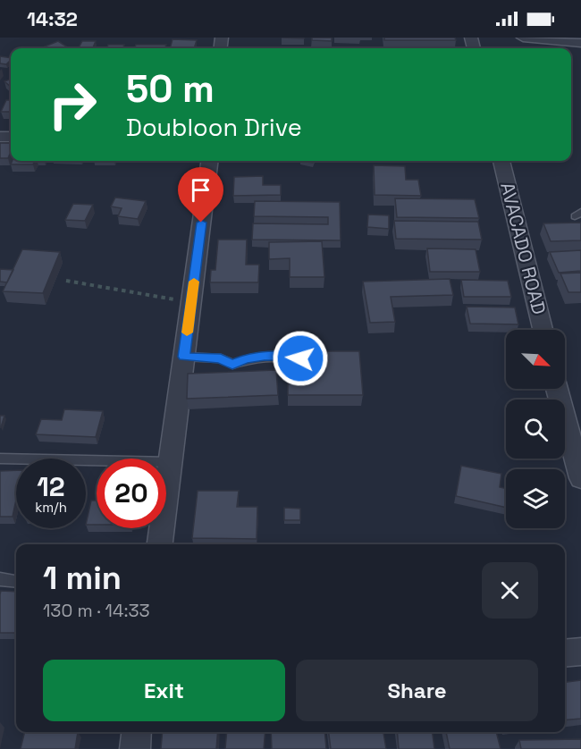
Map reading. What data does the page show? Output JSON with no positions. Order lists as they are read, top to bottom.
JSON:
{
  "streets": {
    "street": ["AVACADO ROAD"]
  },
  "north": "bottom right",
  "page": {
    "status": "14:32",
    "turn": ["50 m", "Doubloon Drive"],
    "speed": "12 km/h",
    "limit": "20",
    "heading": ["1 min", "130 m · 14:33"],
    "buttons": ["Exit", "Share"]
  }
}
